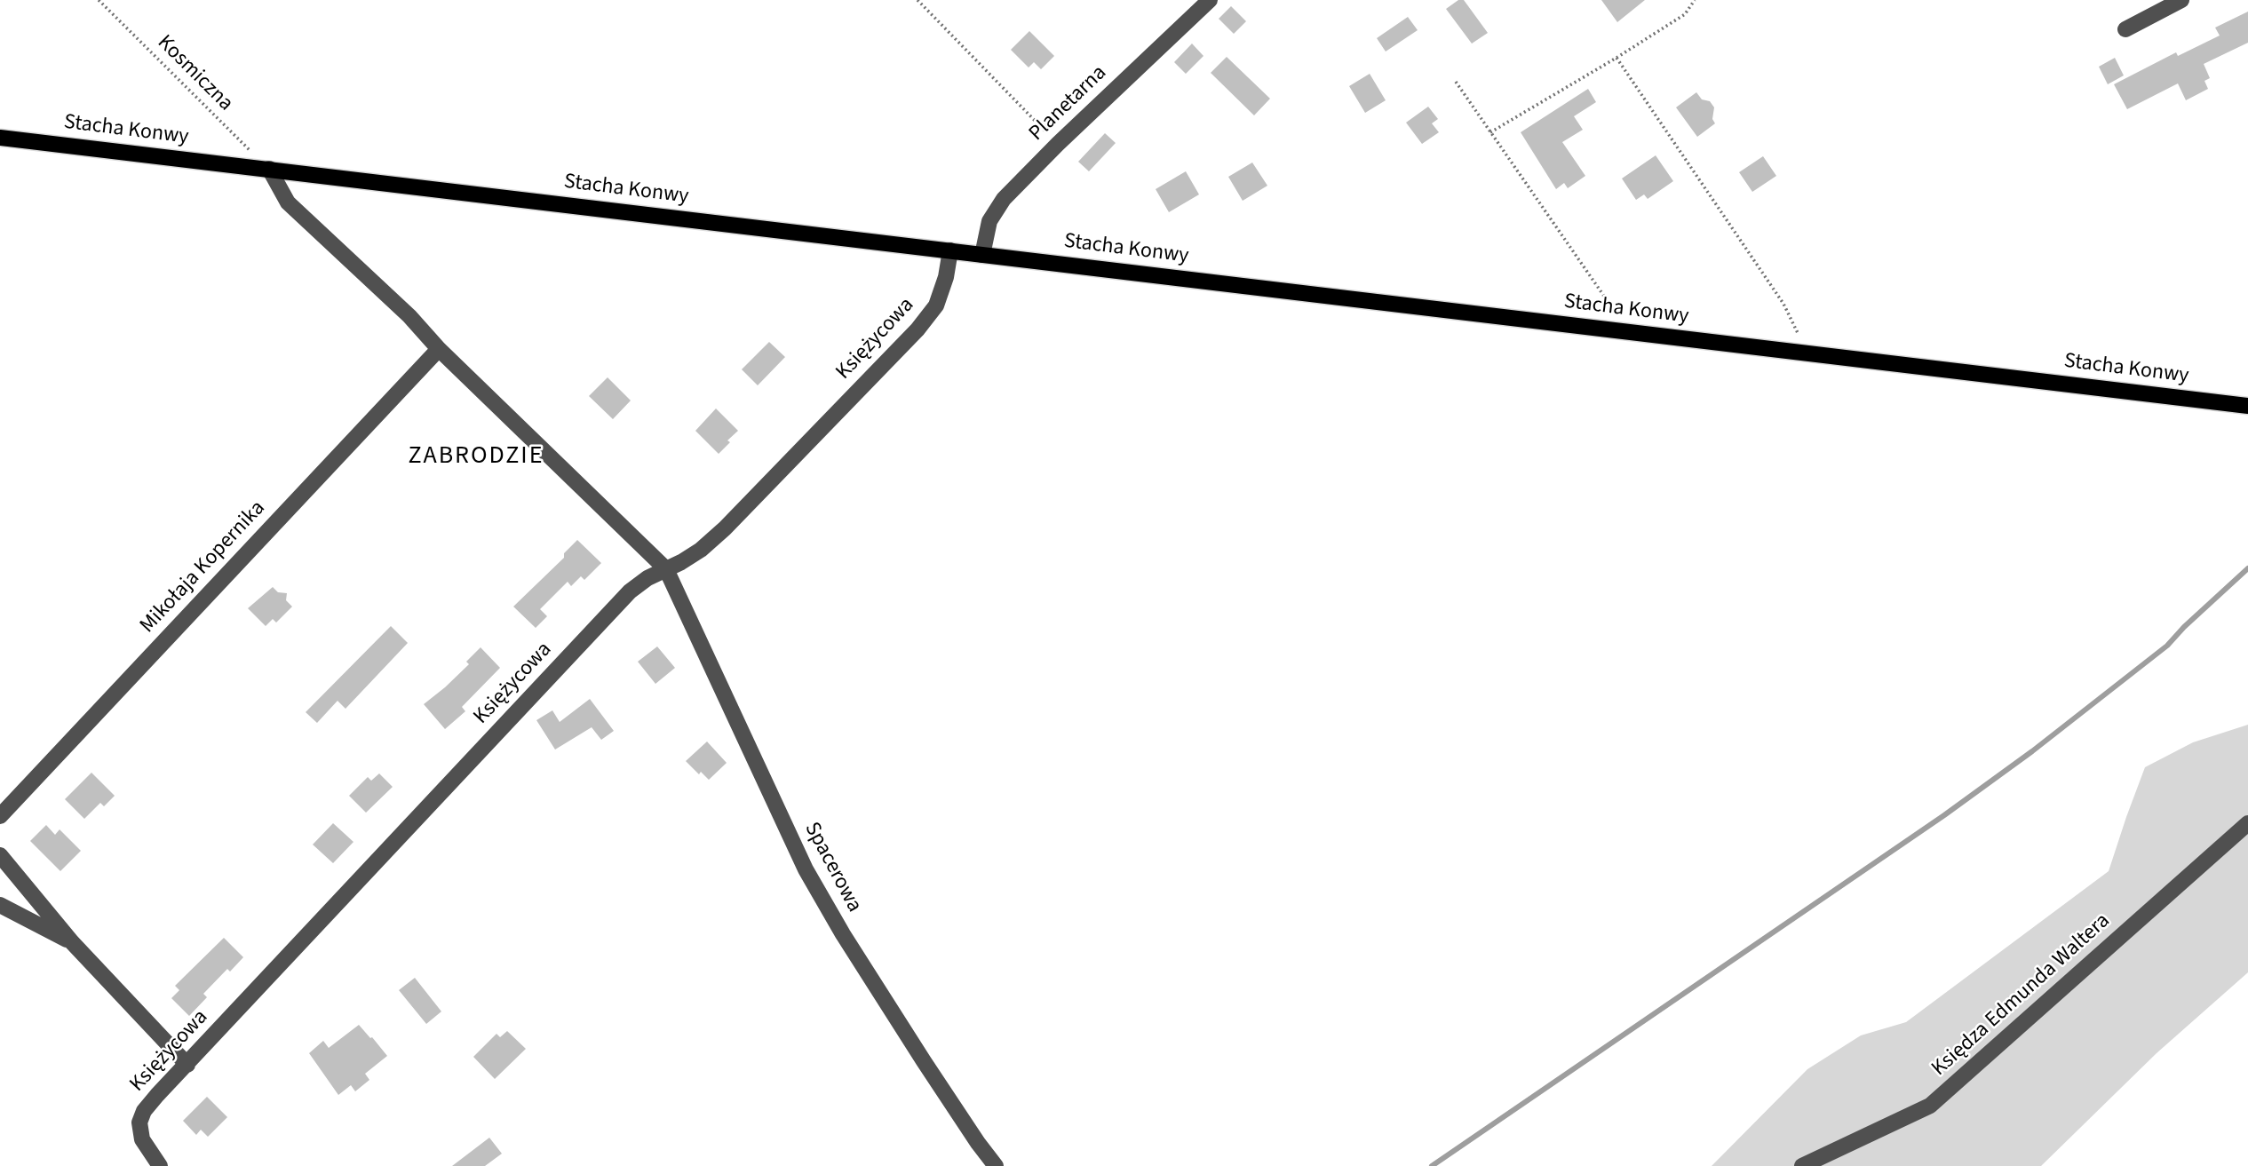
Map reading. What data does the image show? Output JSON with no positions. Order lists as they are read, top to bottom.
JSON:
{
  "streets": {
    "main road": ["Stacha Konwy"],
    "street": [
      "Planetarna",
      "Księżycowa",
      "Mikołaja Kopernika",
      "Spacerowa",
      "Księdza Edmunda Waltera"
    ],
    "path": ["Kosmiczna"]
  },
  "crossings": [
    ["Kosmiczna", "Stacha Konwy"],
    ["Planetarna", "Stacha Konwy"],
    ["Stacha Konwy", "Księżycowa"],
    ["Księżycowa", "Spacerowa"]
  ],
  "districts": ["ZABRODZIE"]
}
